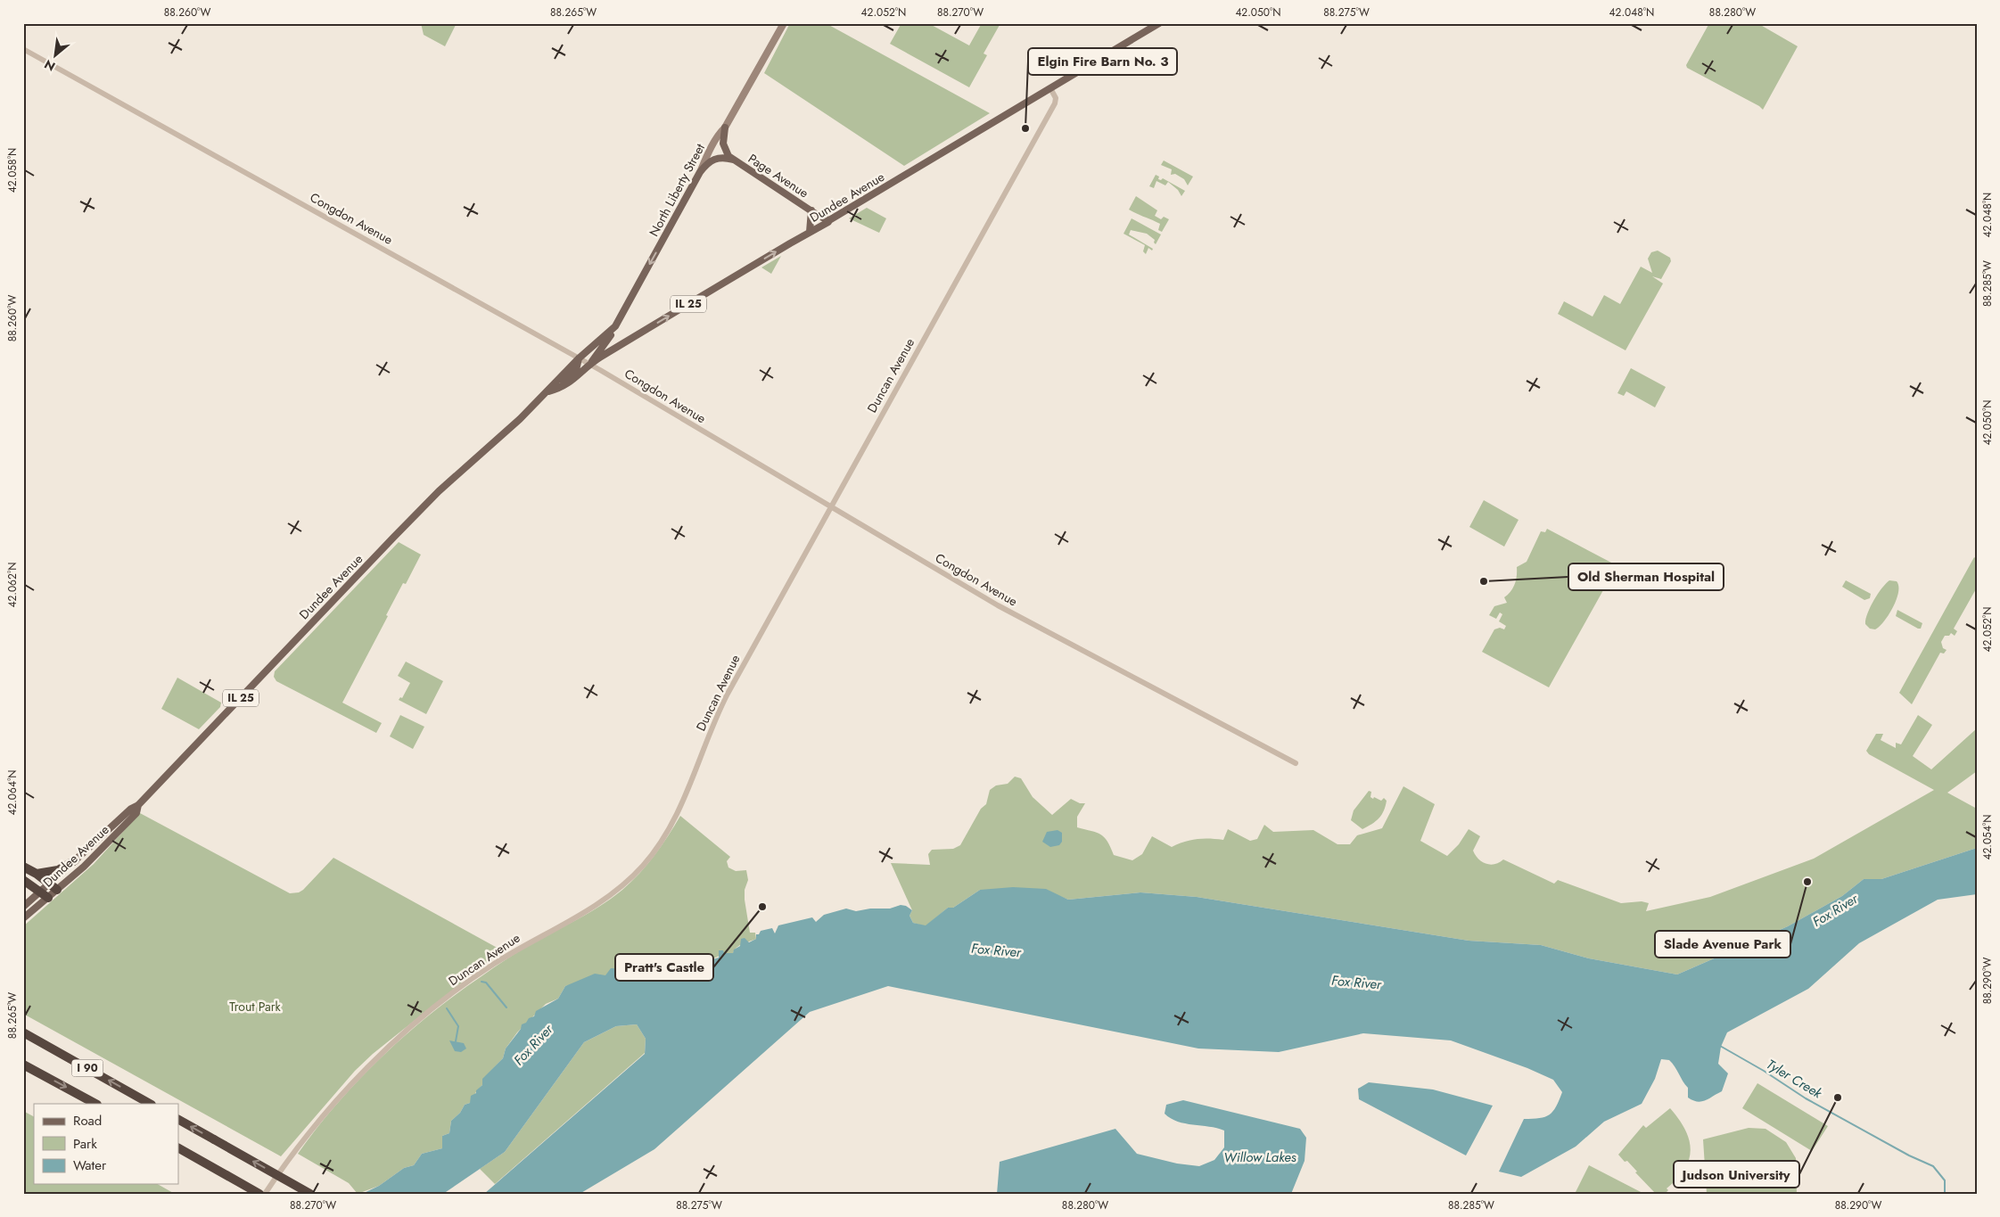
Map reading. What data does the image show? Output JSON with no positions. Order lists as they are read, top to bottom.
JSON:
{
  "streets": {
    "highway": ["I 90"],
    "main road": [
      "Page Avenue",
      "North Liberty Street",
      "Dundee Avenue",
      "IL 25"
    ],
    "street": ["Congdon Avenue", "Duncan Avenue"]
  },
  "crossings": [
    ["Page Avenue", "Dundee Avenue"],
    ["North Liberty Street", "Dundee Avenue"],
    ["North Liberty Street", "Congdon Avenue"],
    ["Dundee Avenue", "Congdon Avenue"],
    ["Dundee Avenue", "Duncan Avenue"],
    ["Congdon Avenue", "Duncan Avenue"]
  ],
  "one_way": ["North Liberty Street"],
  "water": ["Fox River", "Tyler Creek", "Willow Lakes"],
  "parks": ["Trout Park"],
  "places": [
    "Elgin Fire Barn No. 3",
    "Old Sherman Hospital",
    "Slade Avenue Park",
    "Pratt's Castle",
    "Judson University"
  ],
  "legend": ["Road", "Park", "Water"],
  "north": "bottom left",
  "coordinates": [
    "88.260°W",
    "88.265°W",
    "42.052°N",
    "88.270°W",
    "42.050°N",
    "88.275°W",
    "42.048°N",
    "88.280°W",
    "42.058°N",
    "88.285°W",
    "42.062°N",
    "42.064°N",
    "42.054°N",
    "88.290°W"
  ]
}
